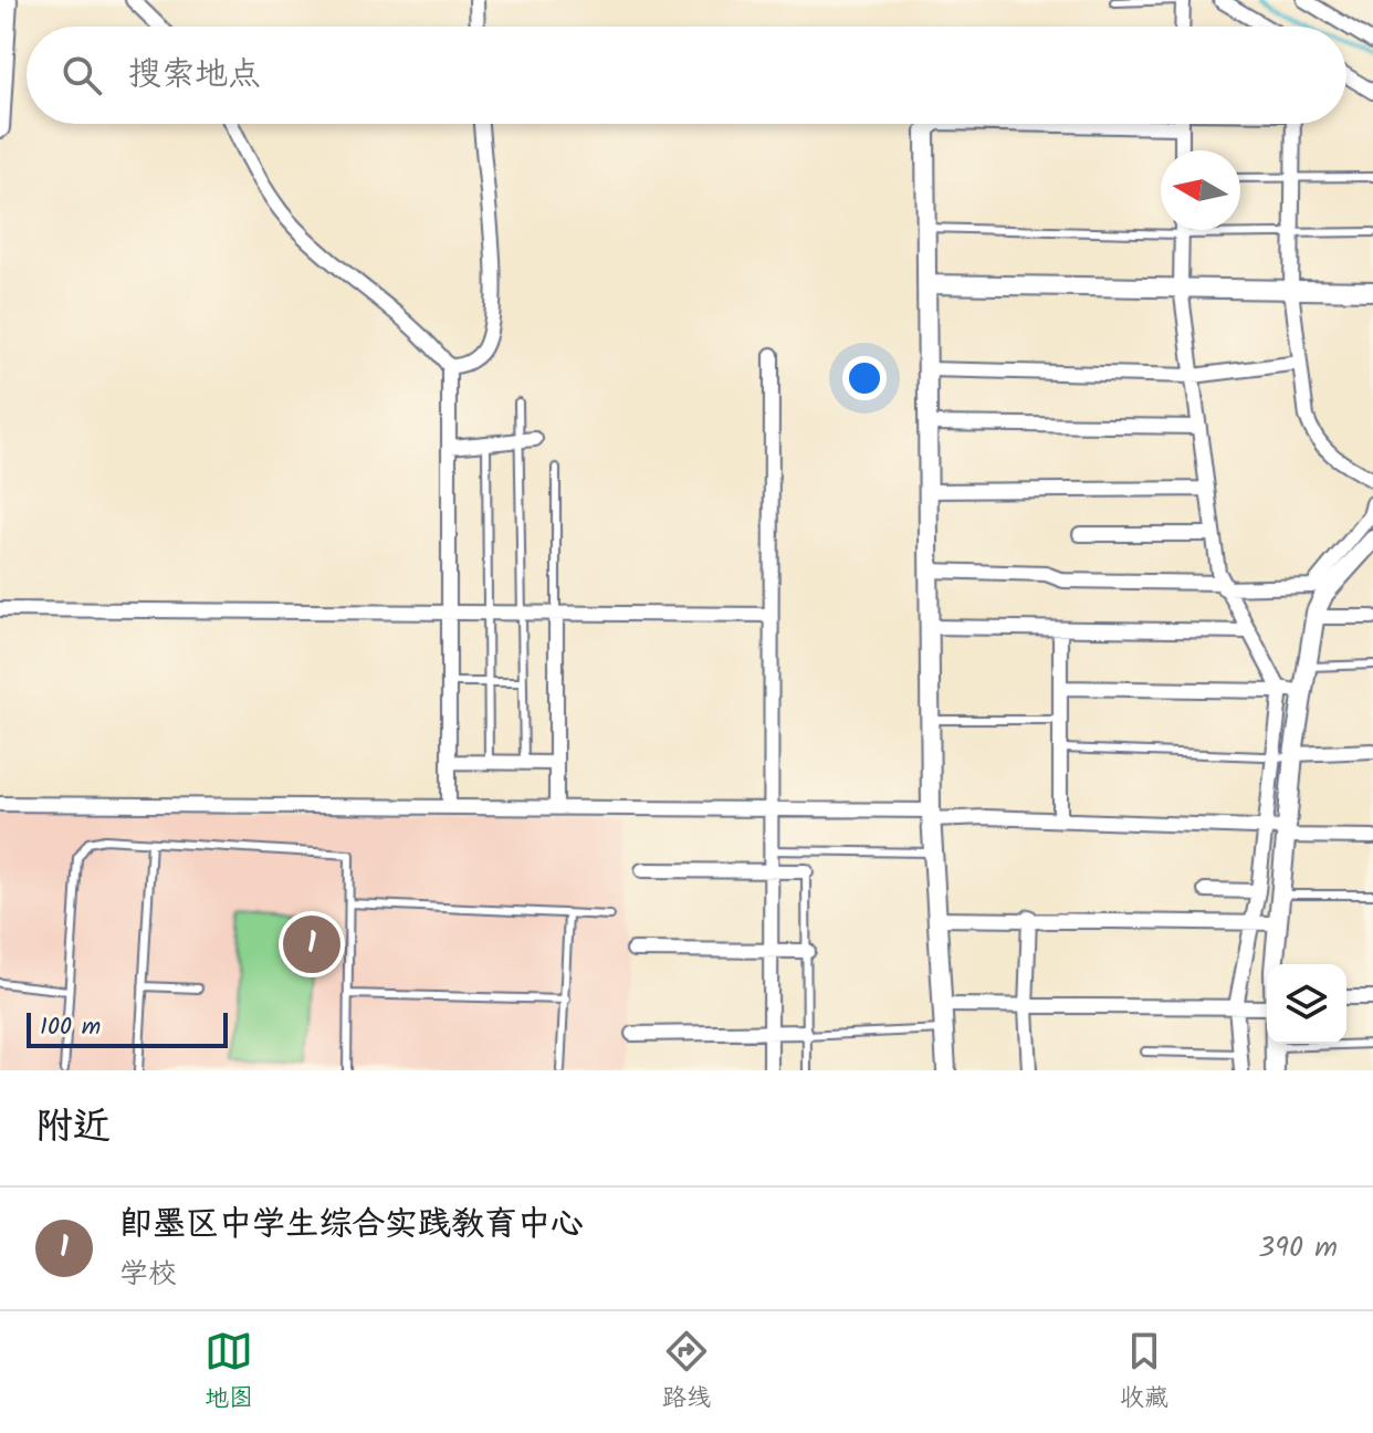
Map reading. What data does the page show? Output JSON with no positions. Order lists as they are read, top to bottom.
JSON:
{
  "scale_bar": "100 m",
  "north": "left",
  "page": {
    "search": "搜索地点",
    "pins": "1",
    "scale": "100 m",
    "heading": "附近",
    "list": [
      {
        "mark": "1",
        "name": "即墨区中学生综合实践教育中心",
        "note": "学校",
        "value": "390 m"
      }
    ],
    "nav": ["地图", "路线", "收藏"]
  }
}
